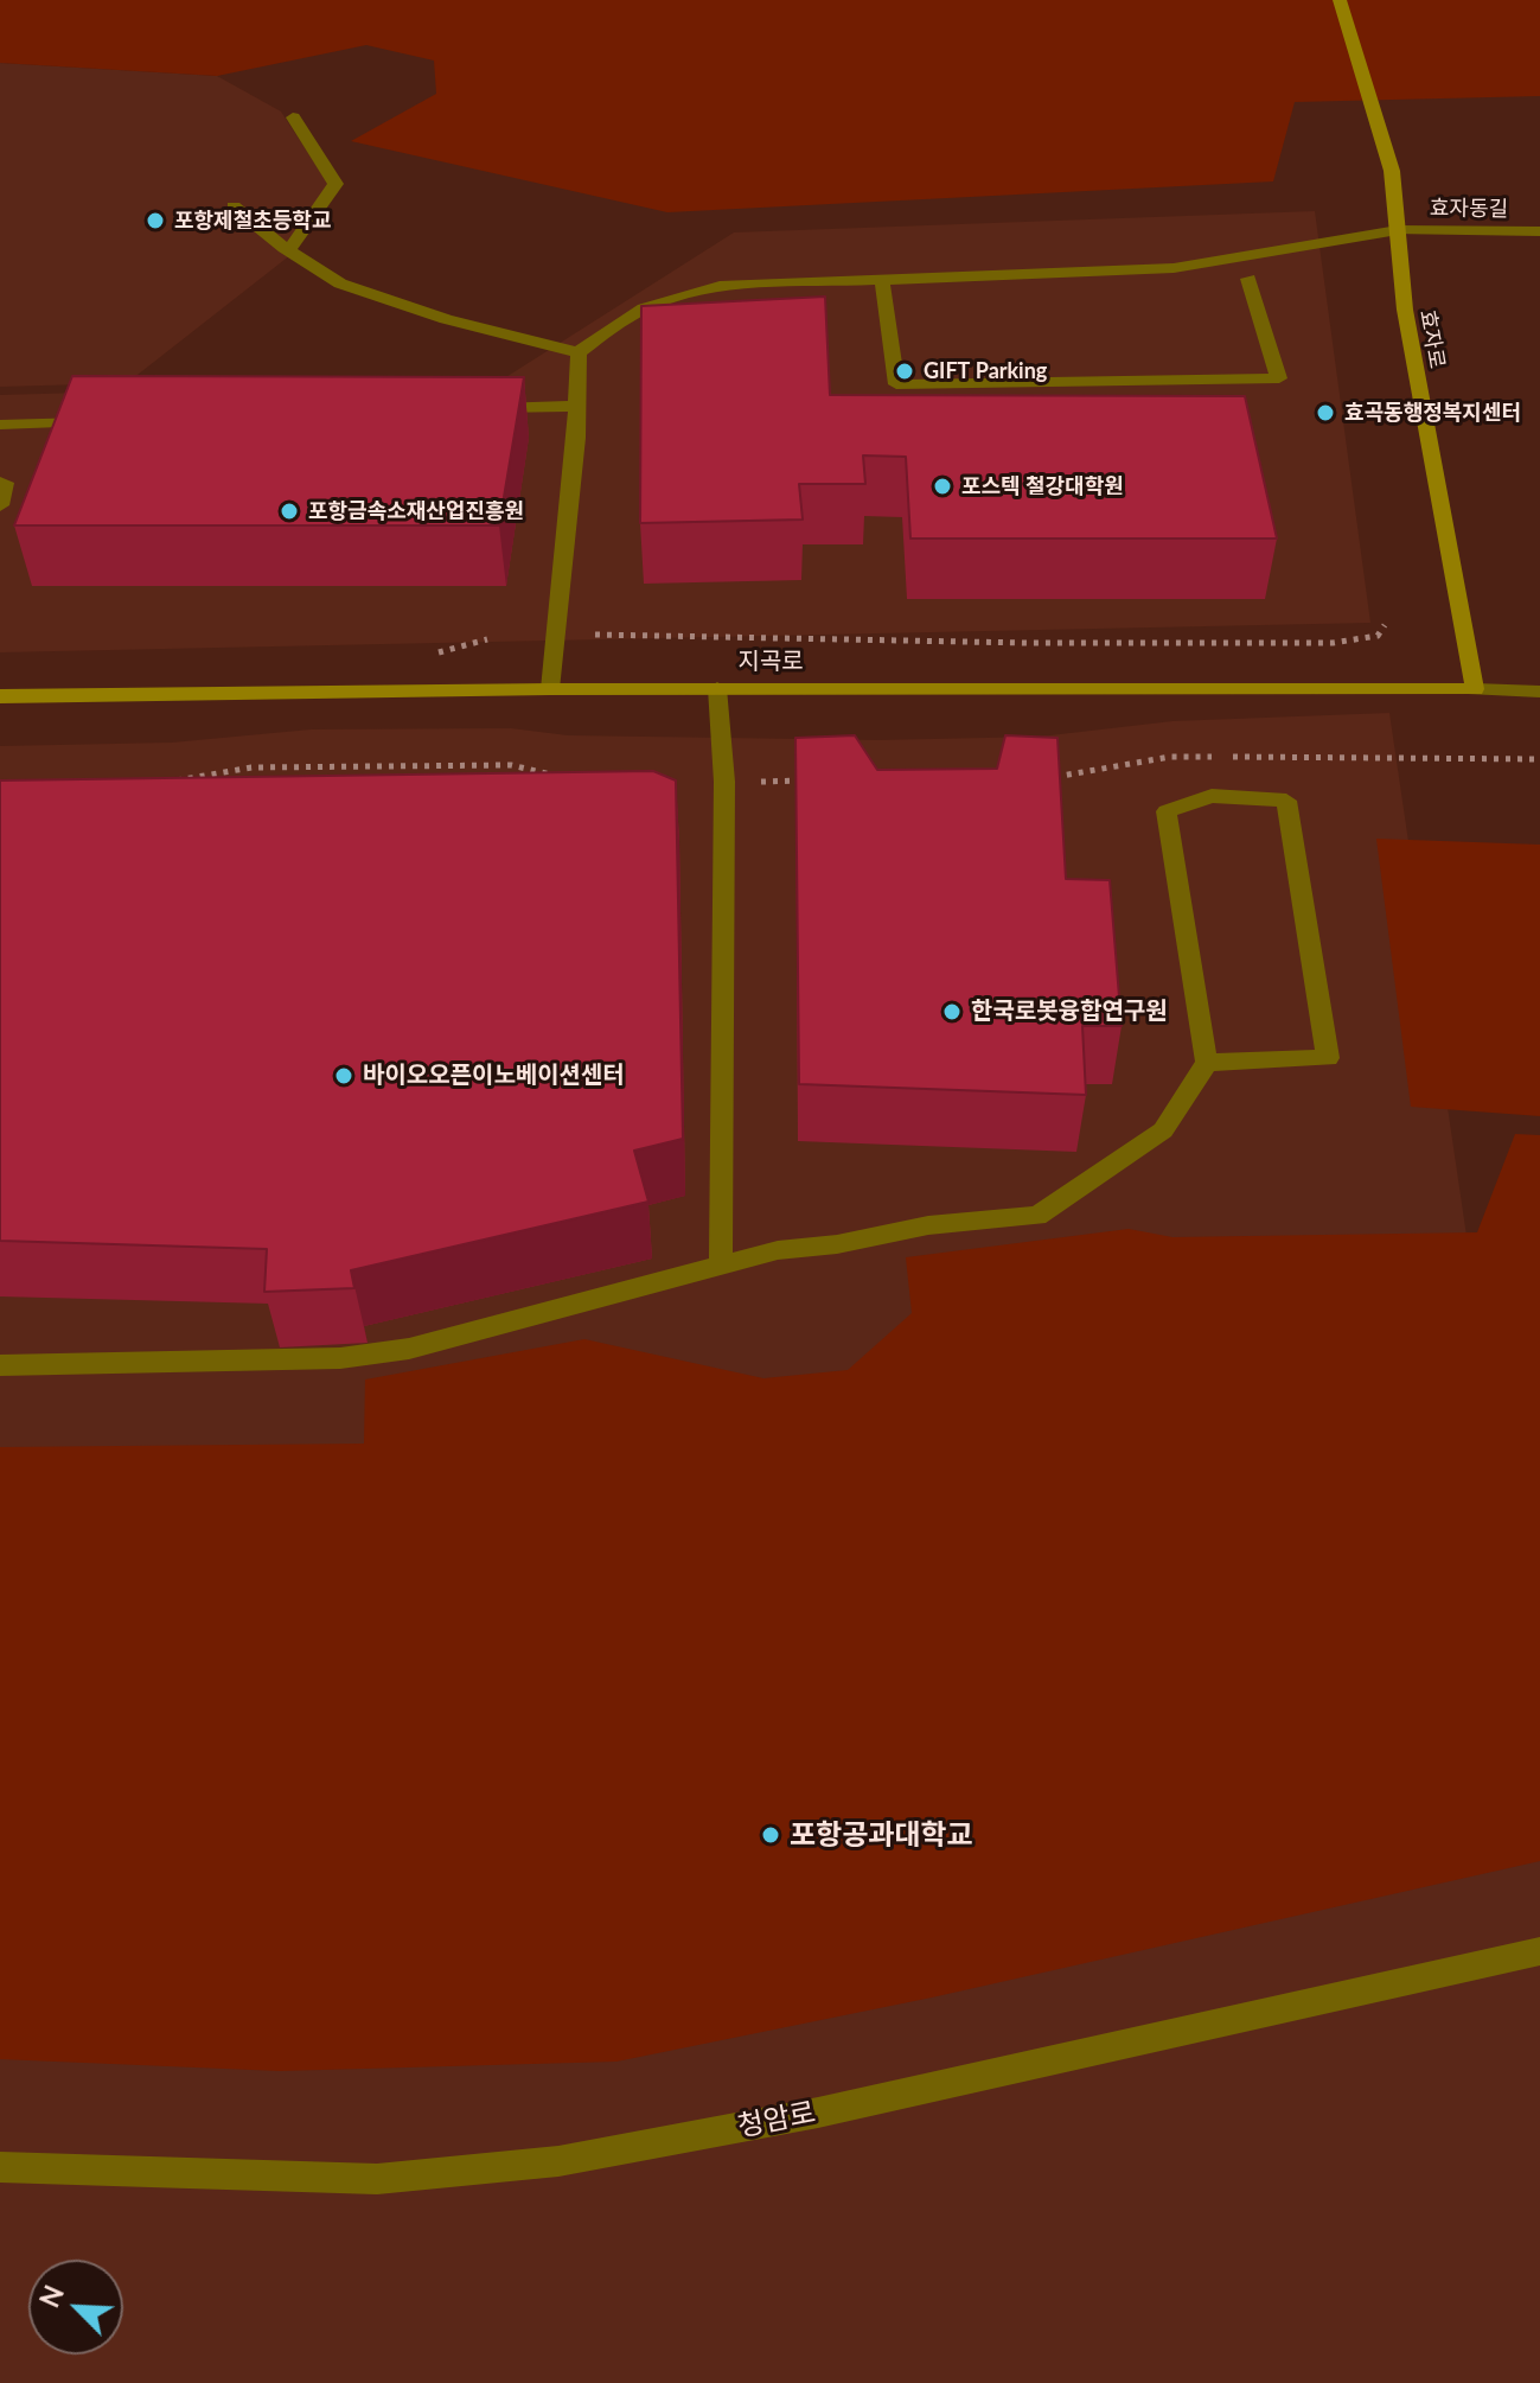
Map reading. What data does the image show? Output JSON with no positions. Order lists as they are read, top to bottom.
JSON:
{
  "streets": {
    "street": [
      "효자동길",
      "효자로",
      "지곡로",
      "청암로"
    ]
  },
  "crossings": [
    ["효자동길", "효자로"],
    ["효자로", "지곡로"]
  ],
  "places": [
    "포항제철초등학교",
    "GIFT Parking",
    "효곡동행정복지센터",
    "포스텍 철강대학원",
    "포항금속소재산업진흥원",
    "한국로봇융합연구원",
    "바이오오픈이노베이션센터",
    "포항공과대학교"
  ],
  "north": "top left"
}
